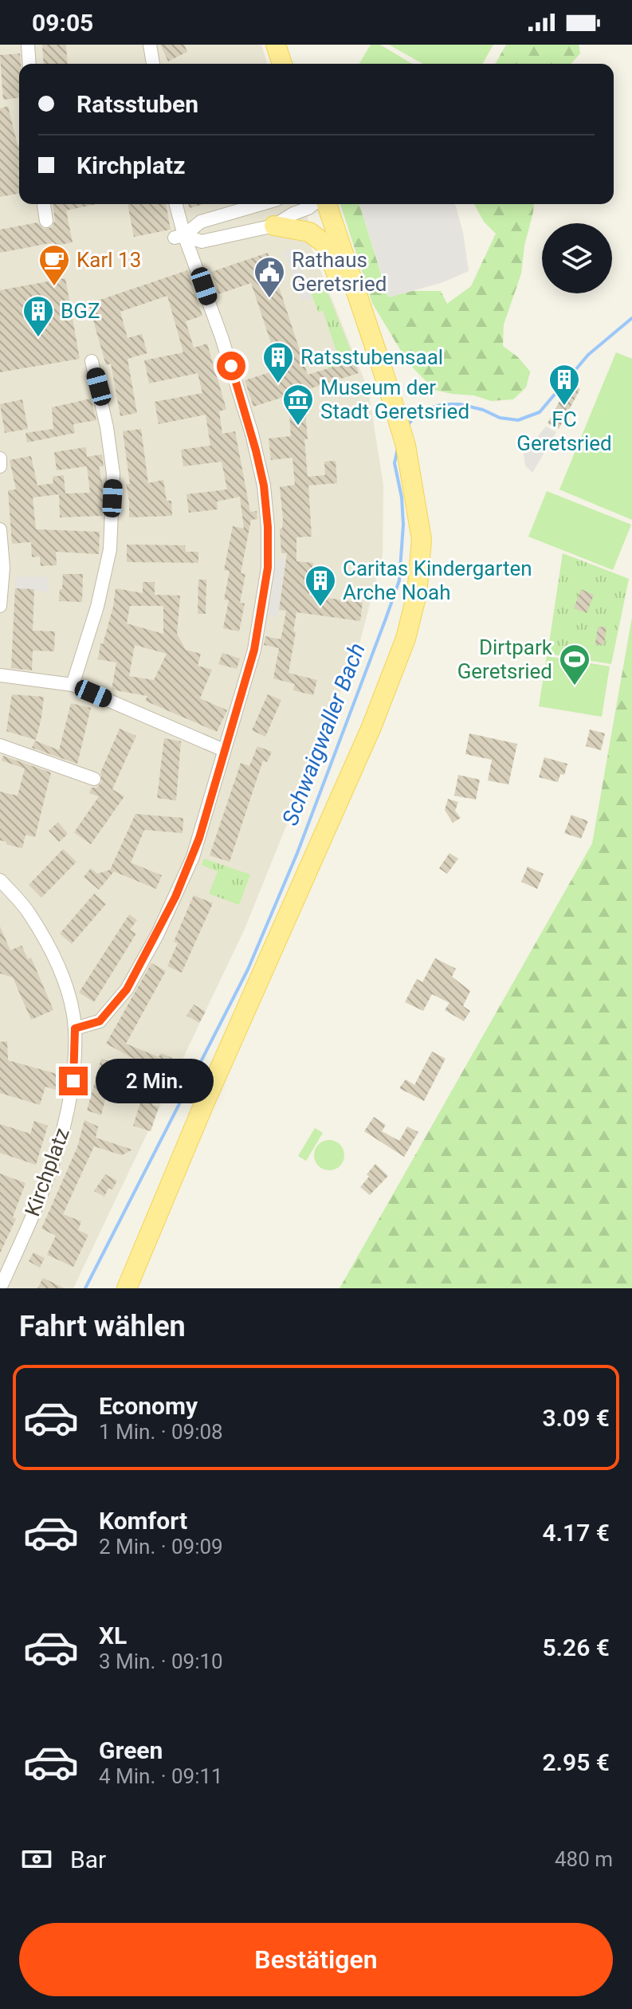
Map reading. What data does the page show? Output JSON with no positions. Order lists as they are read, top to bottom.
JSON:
{
  "streets": {
    "street": ["Kirchplatz"]
  },
  "water": ["Schwaigwaller Bach"],
  "places": {
    "cafe": ["Karl 13"],
    "public building": ["Rathaus Geretsried"],
    "building": [
      "BGZ",
      "Ratsstubensaal",
      "FC Geretsried",
      "Caritas Kindergarten Arche Noah"
    ],
    "museum": ["Museum der Stadt Geretsried"],
    "sports": ["Dirtpark Geretsried"]
  },
  "page": {
    "status": "09:05",
    "banner": ["Ratsstuben", "Kirchplatz"],
    "bubble": "2 Min.",
    "heading": "Fahrt wählen",
    "list": [
      {
        "name": "Economy",
        "note": "1 Min. · 09:08",
        "value": "3.09 €"
      },
      {
        "name": "Komfort",
        "note": "2 Min. · 09:09",
        "value": "4.17 €"
      },
      {
        "name": "XL",
        "note": "3 Min. · 09:10",
        "value": "5.26 €"
      },
      {
        "name": "Green",
        "note": "4 Min. · 09:11",
        "value": "2.95 €"
      }
    ],
    "pay": ["Bar", "480 m"],
    "buttons": "Bestätigen"
  }
}
